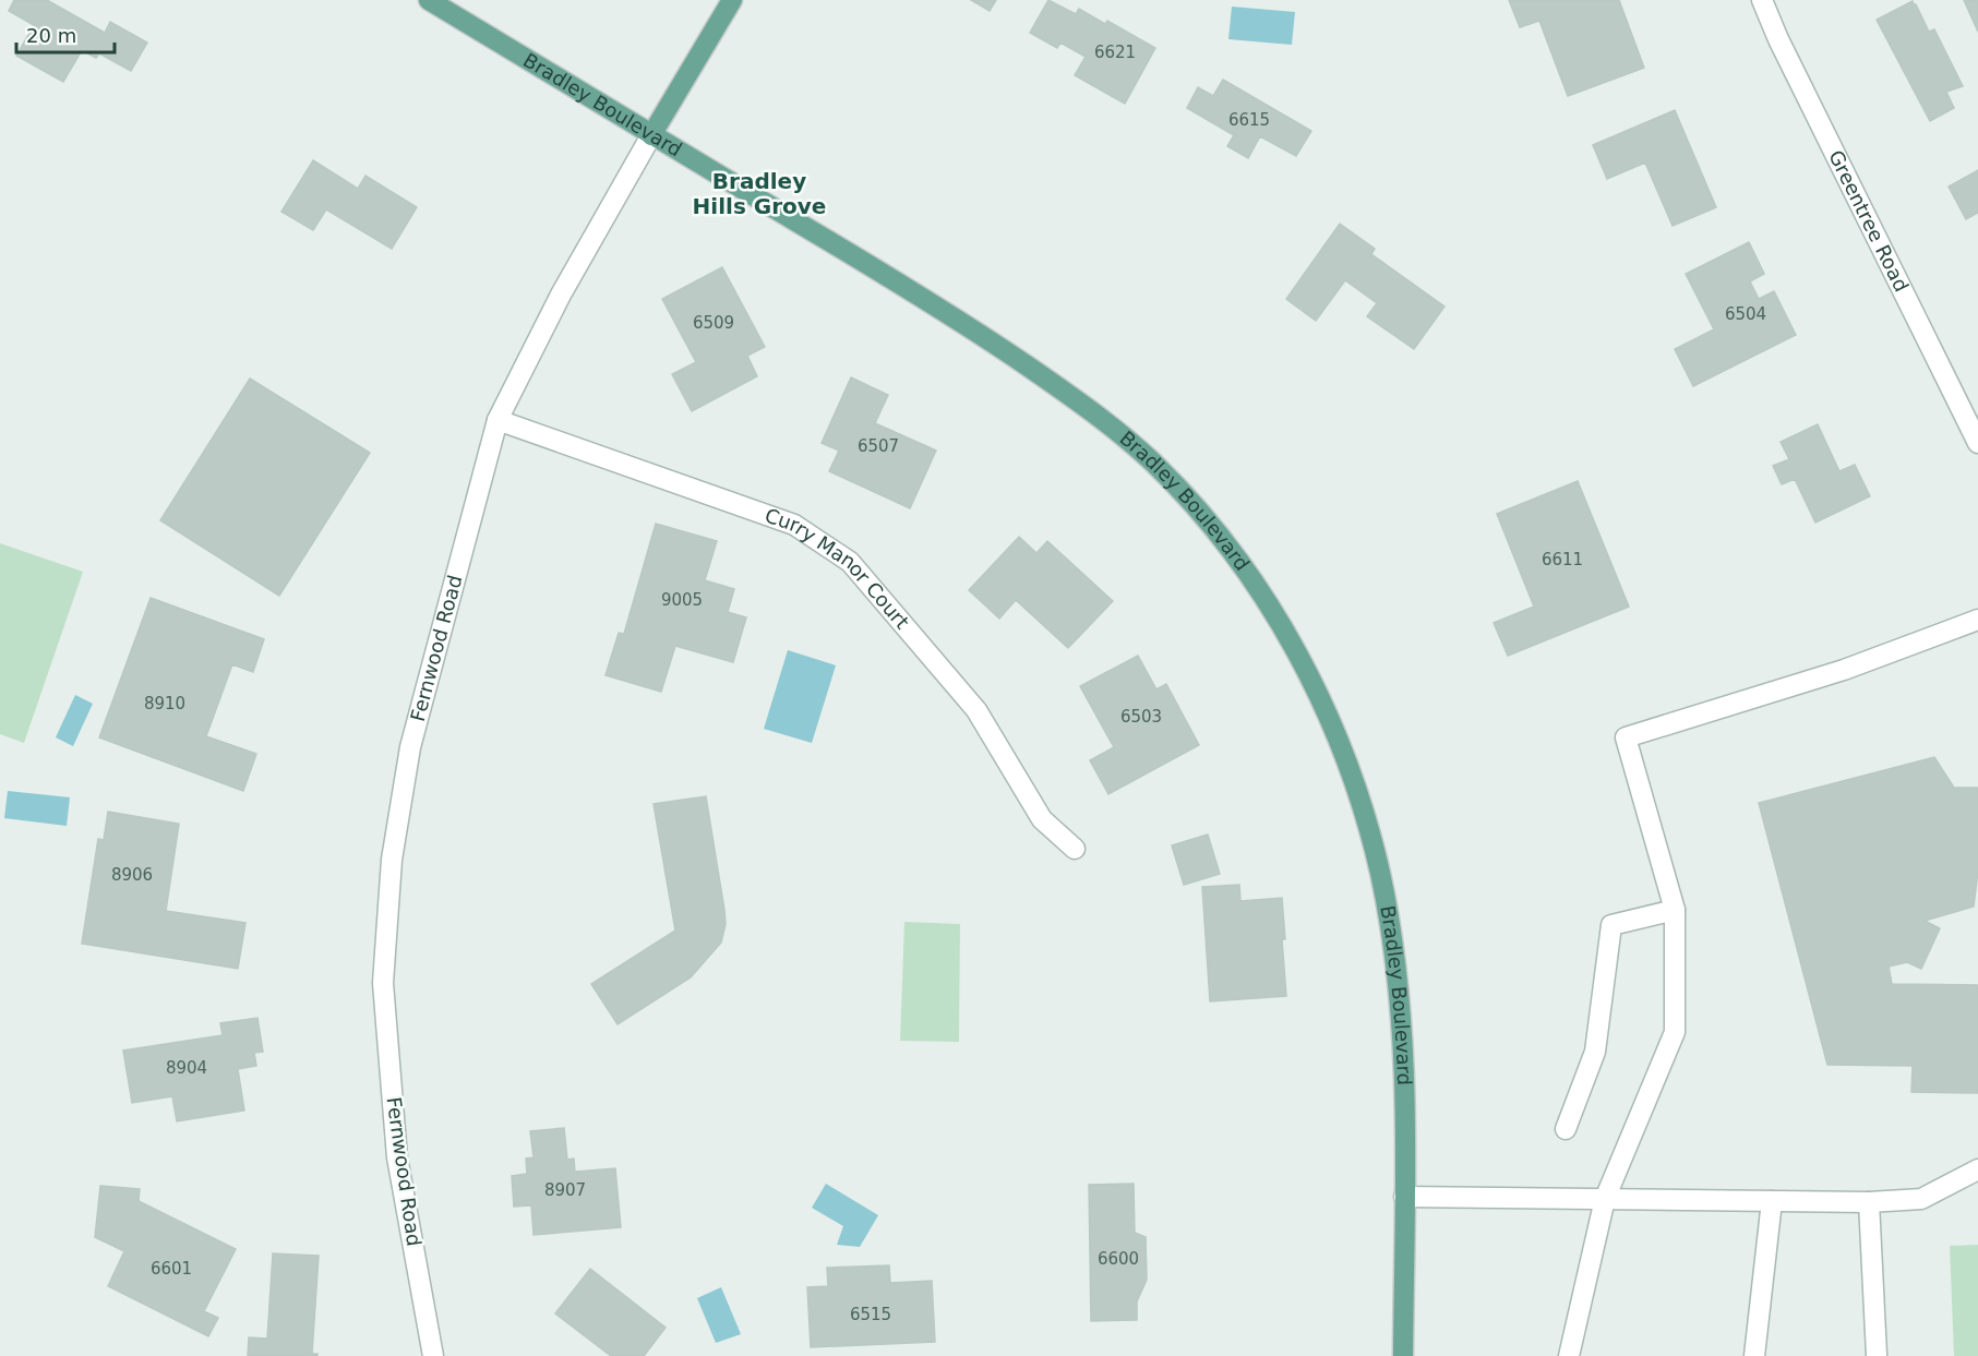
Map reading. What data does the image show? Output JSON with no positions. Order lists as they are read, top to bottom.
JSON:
{
  "streets": {
    "main road": ["Bradley Boulevard", "Fernwood Road"],
    "street": ["Greentree Road", "Curry Manor Court"]
  },
  "crossings": [
    ["Bradley Boulevard", "Fernwood Road"],
    ["Curry Manor Court", "Fernwood Road"]
  ],
  "districts": ["Bradley Hills Grove"],
  "house_numbers": [
    "6621",
    "6615",
    "6504",
    "6509",
    "6507",
    "6611",
    "9005",
    "8910",
    "6503",
    "8906",
    "8904",
    "8907",
    "6600",
    "6601",
    "6515"
  ],
  "scale_bar": "20 m"
}
